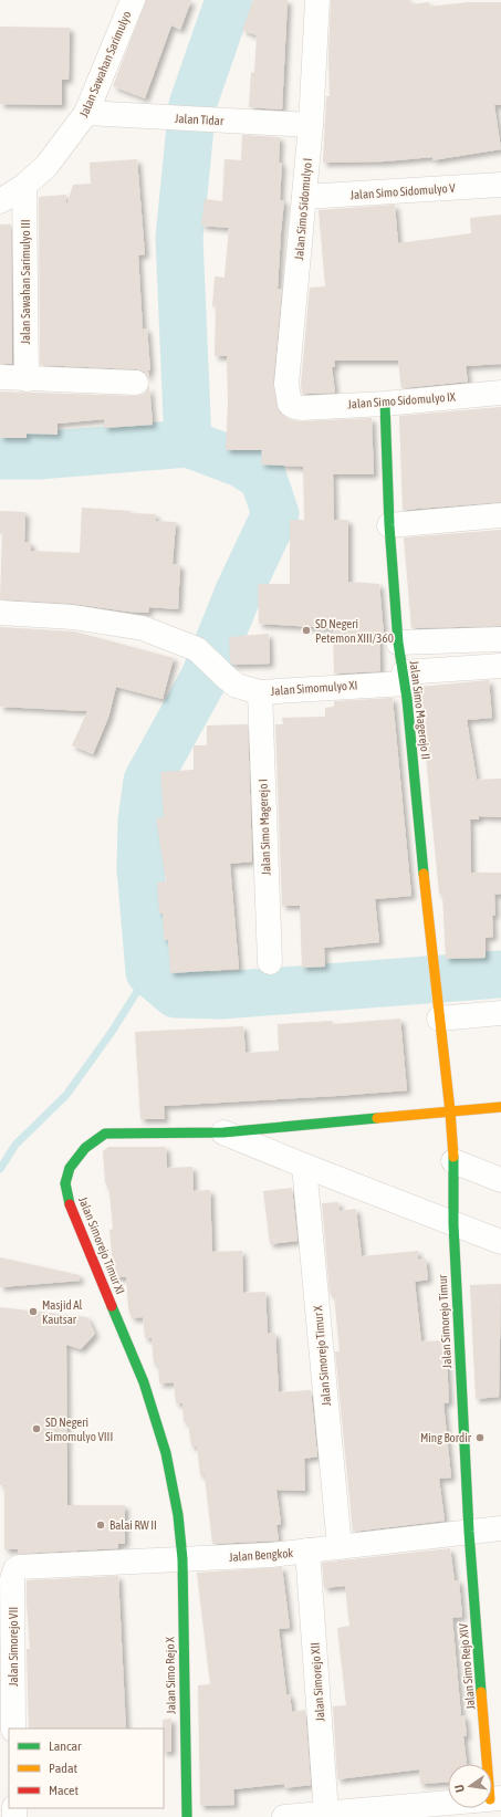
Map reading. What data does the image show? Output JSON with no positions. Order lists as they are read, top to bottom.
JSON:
{
  "streets": {
    "street": [
      "Jalan Sawahan Sarimulyo",
      "Jalan Tidar",
      "Jalan Simo Sidomulyo V",
      "Jalan Simo Sidomulyo I",
      "Jalan Sawahan Sarimulyo III",
      "Jalan Simo Sidomulyo IX",
      "Jalan Simomulyo XI",
      "Jalan Simo Magerejo II",
      "Jalan Simo Magerejo I",
      "Jalan Simorejo Timur XI",
      "Jalan Simorejo Timur",
      "Jalan Simorejo Timur X",
      "Jalan Bengkok",
      "Jalan Simorejo VII",
      "Jalan Simo Rejo XIV",
      "Jalan Simo Rejo X",
      "Jalan Simorejo XII"
    ]
  },
  "crossings": [
    ["Jalan Sawahan Sarimulyo", "Jalan Tidar"],
    ["Jalan Sawahan Sarimulyo", "Jalan Sawahan Sarimulyo III"],
    ["Jalan Tidar", "Jalan Simo Sidomulyo I"],
    ["Jalan Simo Sidomulyo V", "Jalan Simo Sidomulyo I"],
    ["Jalan Simo Sidomulyo I", "Jalan Simo Sidomulyo IX"],
    ["Jalan Simo Sidomulyo IX", "Jalan Simo Magerejo II"],
    ["Jalan Simomulyo XI", "Jalan Simo Magerejo II"],
    ["Jalan Simomulyo XI", "Jalan Simo Magerejo I"],
    ["Jalan Simo Magerejo II", "Jalan Simorejo Timur"],
    ["Jalan Simorejo Timur XI", "Jalan Simorejo Timur"],
    ["Jalan Simorejo Timur XI", "Jalan Bengkok"],
    ["Jalan Simorejo Timur XI", "Jalan Simo Rejo X"],
    ["Jalan Simorejo Timur", "Jalan Bengkok"],
    ["Jalan Simorejo Timur", "Jalan Simo Rejo XIV"],
    ["Jalan Simorejo Timur X", "Jalan Bengkok"],
    ["Jalan Bengkok", "Jalan Simorejo VII"],
    ["Jalan Bengkok", "Jalan Simo Rejo XIV"],
    ["Jalan Bengkok", "Jalan Simo Rejo X"],
    ["Jalan Bengkok", "Jalan Simorejo XII"]
  ],
  "places": [
    "SD Negeri Petemon XIII/360",
    "Masjid Al Kautsar",
    "SD Negeri Simomulyo VIII",
    "Ming Bordir",
    "Balai RW II"
  ],
  "legend": ["Lancar", "Padat", "Macet"],
  "north": "left"
}
